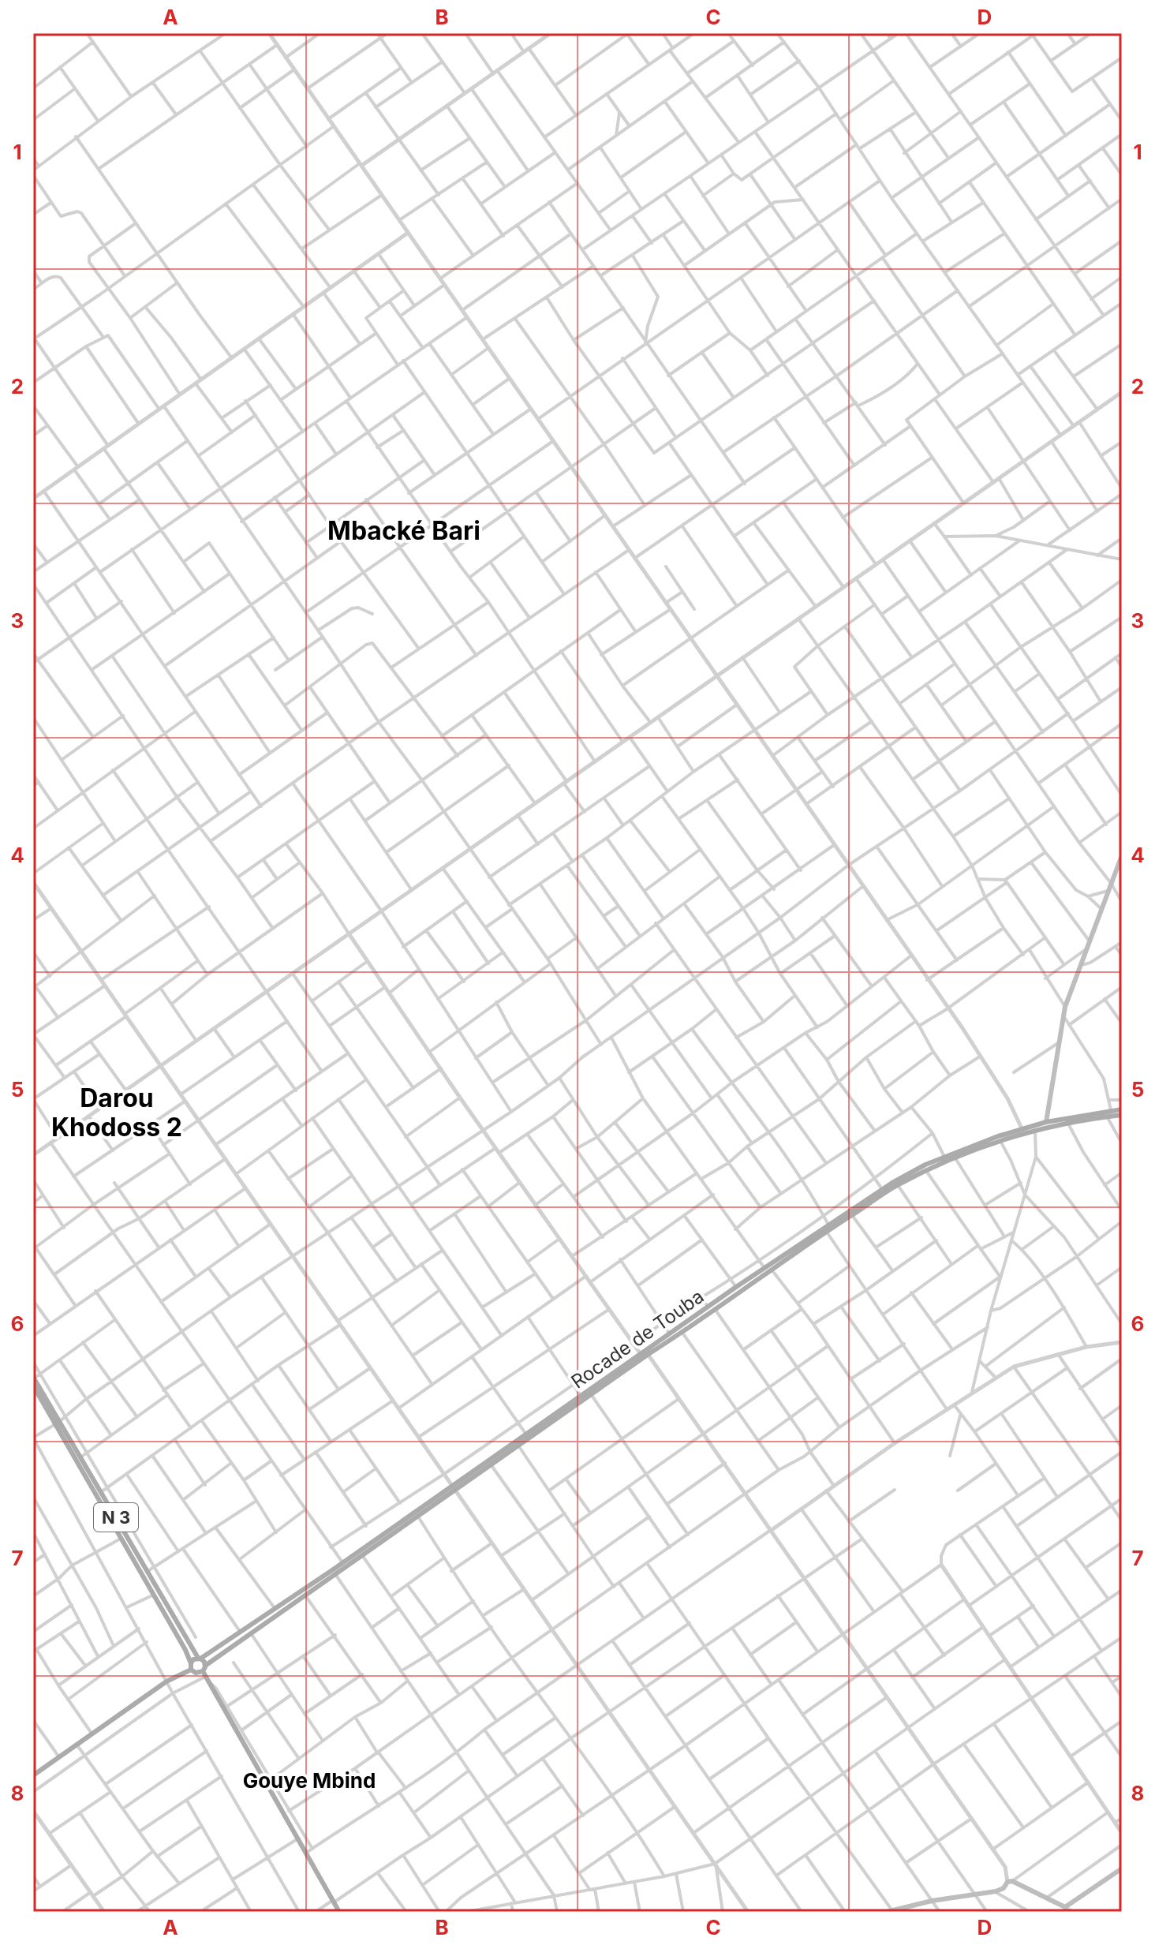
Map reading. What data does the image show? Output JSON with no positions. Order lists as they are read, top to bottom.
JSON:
{
  "streets": {
    "main road": ["Rocade de Touba", "N 3"]
  },
  "crossings": [
    ["Rocade de Touba", "N 3"]
  ],
  "districts": ["Mbacké Bari", "Darou Khodoss 2", "Gouye Mbind"],
  "grid": {
    "columns": [
      "A",
      "B",
      "C",
      "D"
    ],
    "rows": [
      "1",
      "2",
      "3",
      "4",
      "5",
      "6",
      "7",
      "8"
    ]
  }
}
